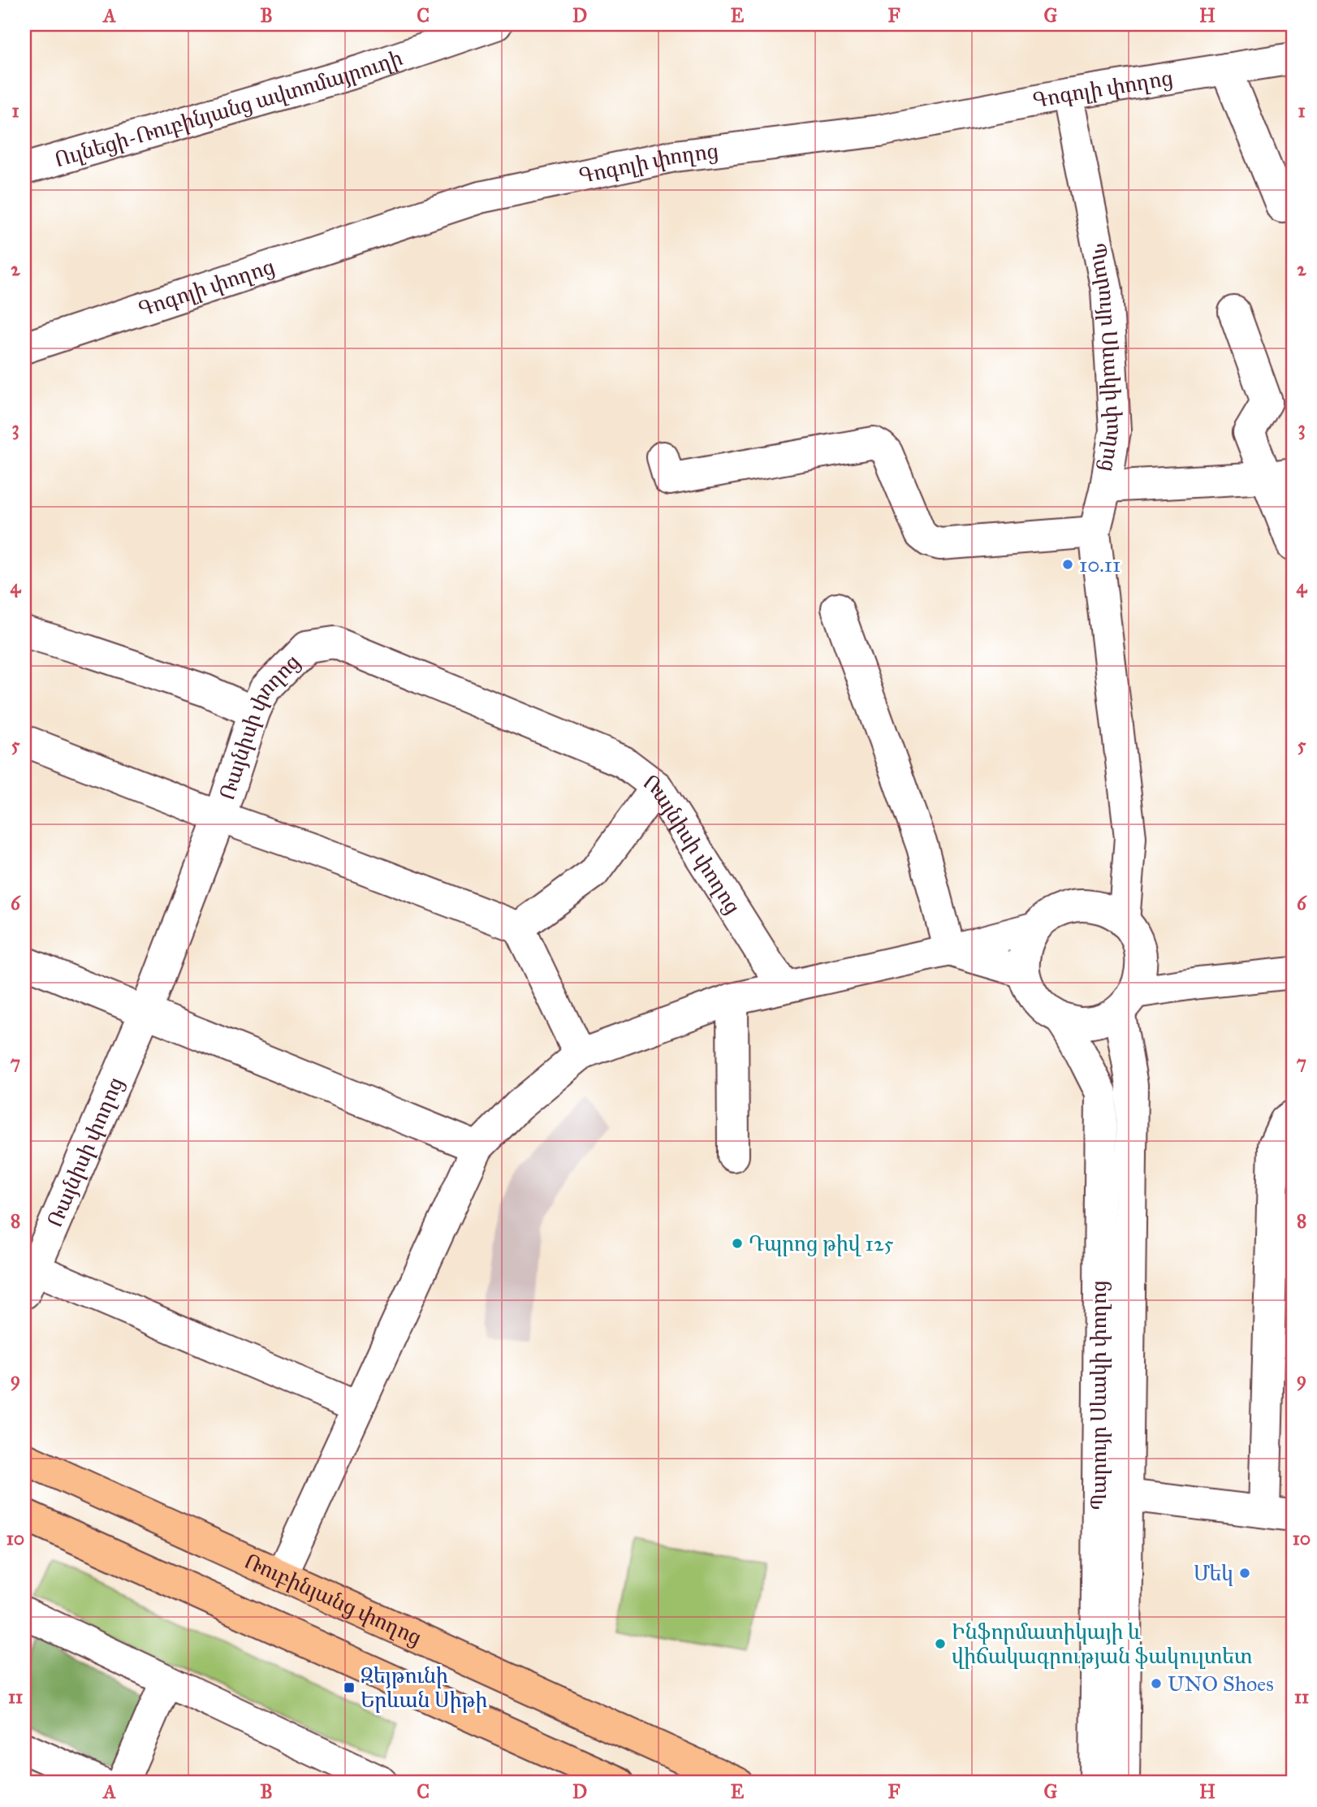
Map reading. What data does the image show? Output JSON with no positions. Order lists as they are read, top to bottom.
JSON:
{
  "streets": {
    "main road": ["Ռուբինյանց փողոց"],
    "street": [
      "Գոգոլի փողոց",
      "Ուլնեցի-Ռուբինյանց ավտոմայրուղի",
      "Պարույր Սևակի փողոց",
      "Ռայնիսի փողոց"
    ]
  },
  "crossings": [
    ["Գոգոլի փողոց", "Պարույր Սևակի փողոց"]
  ],
  "places": {
    "other": [
      "10.11",
      "Դպրոց թիվ 125",
      "Մեկ",
      "Ինֆորմատիկայի և վիճակագրության ֆակուլտետ",
      "UNO Shoes"
    ],
    "transit": ["Զեյթունի Երևան Սիթի"]
  },
  "grid": {
    "columns": [
      "A",
      "B",
      "C",
      "D",
      "E",
      "F",
      "G",
      "H"
    ],
    "rows": [
      "1",
      "2",
      "3",
      "4",
      "5",
      "6",
      "7",
      "8",
      "9",
      "10",
      "11"
    ]
  }
}
